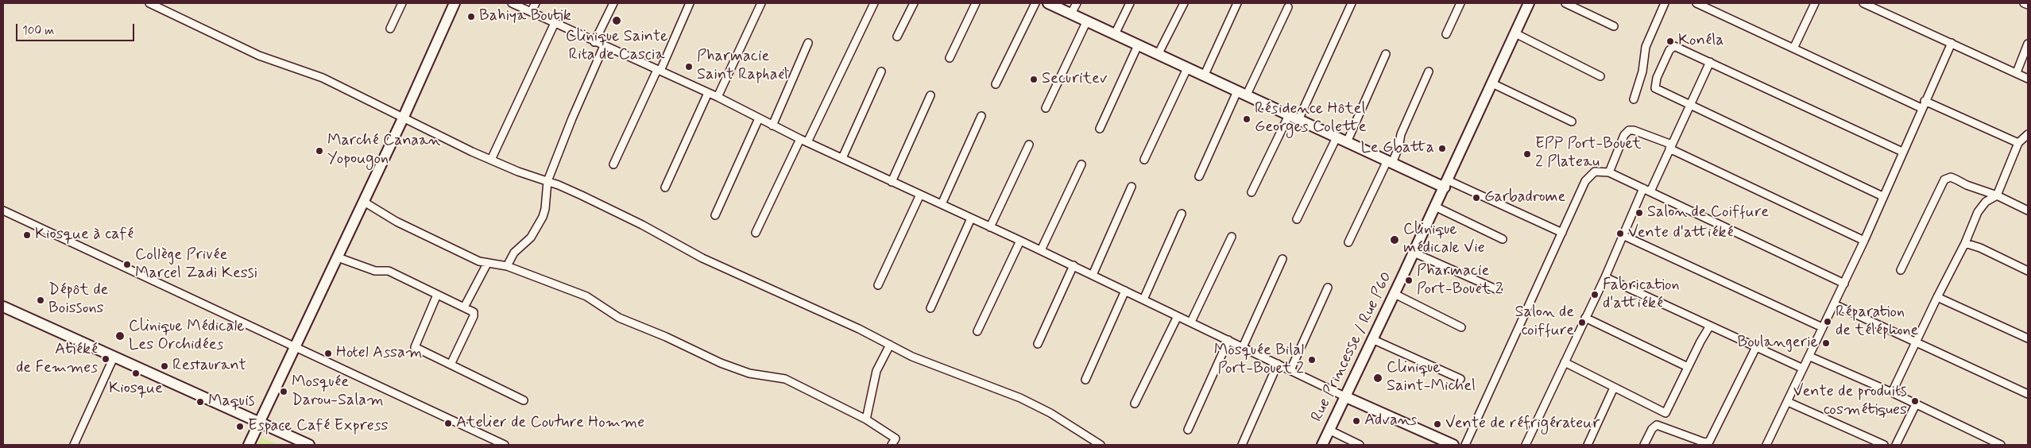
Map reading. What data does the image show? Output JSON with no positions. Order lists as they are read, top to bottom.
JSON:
{
  "streets": {
    "street": ["Rue Princesse / Rue P60"]
  },
  "places": [
    "Bahiya Boutik",
    "Clinique Sainte Rita de Cascia",
    "Konéla",
    "Pharmacie Saint Raphaël",
    "Securitev",
    "Résidence Hôtel Georges Colette",
    "Le Gbatta",
    "Marché Canaan Yopougon",
    "EPP Port-Bouet 2 Plateau",
    "Garbadrome",
    "Salon de Coiffure",
    "Vente d'attiéké",
    "Kiosque à café",
    "Clinique médicale Vie",
    "Collège Privée Marcel Zadi Kessi",
    "Pharmacie Port-Bouët 2",
    "Fabrication d'attiéké",
    "Dépôt de Boissons",
    "Réparation de téléphone",
    "Salon de coiffure",
    "Clinique Médicale Les Orchidées",
    "Boulangerie",
    "Hotel Assam",
    "Atiéké de Femmes",
    "Mosquée Bilal Port-Bouet 2",
    "Restaurant",
    "Kiosque",
    "Clinique Saint-Michel",
    "Mosquée Darou-Salam",
    "Vente de produits cosmétiques",
    "Maquis",
    "Advans",
    "Atelier de Couture Homme",
    "Vente de réfrigérateur",
    "Espace Café Express"
  ],
  "scale_bar": "100 m"
}
